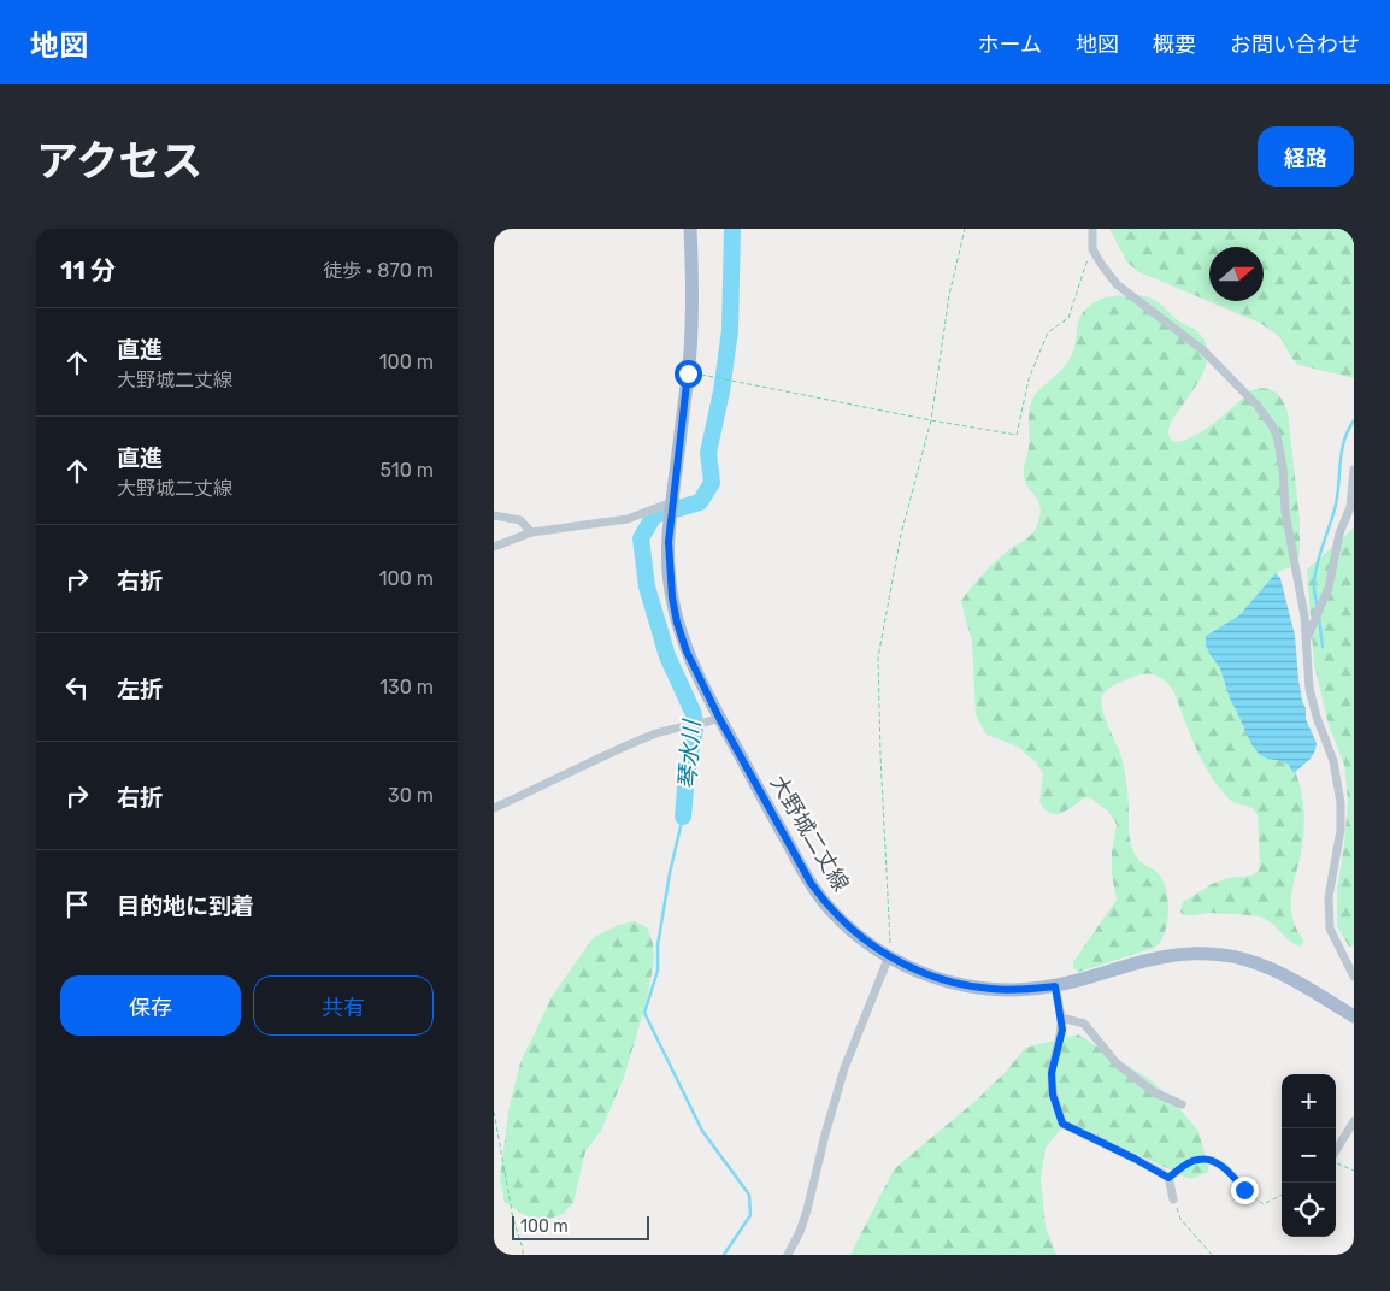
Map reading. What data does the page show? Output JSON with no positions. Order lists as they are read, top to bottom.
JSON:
{
  "streets": {
    "main road": ["大野城二丈線"]
  },
  "water": ["琴水川"],
  "scale_bar": "100 m",
  "north": "right",
  "page": {
    "header": "地図",
    "nav": [
      "ホーム",
      "地図",
      "概要",
      "お問い合わせ"
    ],
    "title": "アクセス",
    "buttons": [
      "経路",
      ["保存", "共有"]
    ],
    "heading": ["11 分", "徒歩 · 870 m"],
    "list": [
      ["直進", "大野城二丈線", "100 m"],
      ["直進", "大野城二丈線", "510 m"],
      ["右折", "100 m"],
      ["左折", "130 m"],
      ["右折", "30 m"],
      "目的地に到着"
    ],
    "map_buttons": ["+", "−"],
    "scale": "100 m"
  }
}
